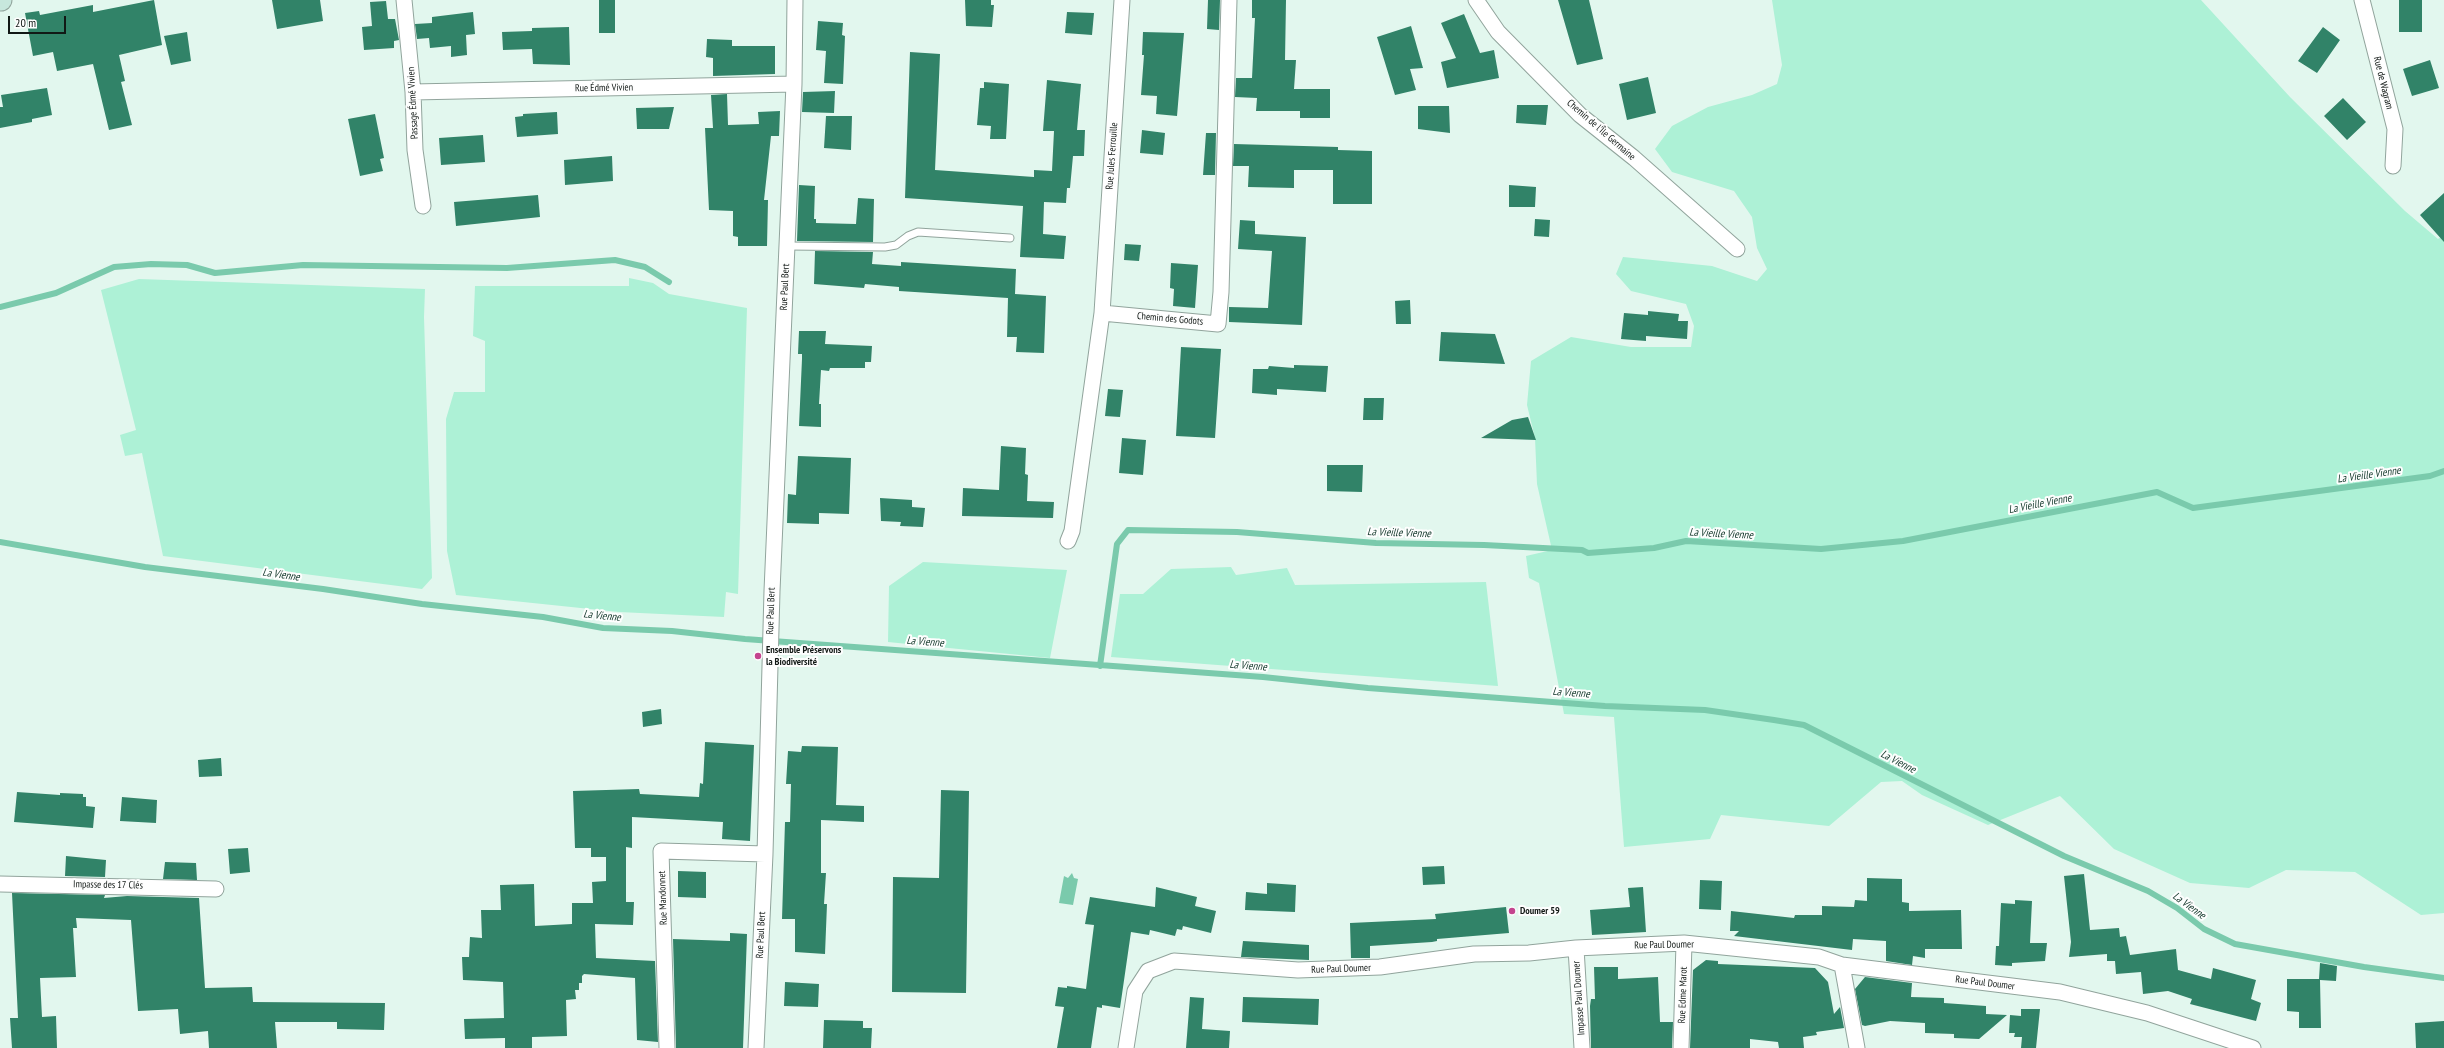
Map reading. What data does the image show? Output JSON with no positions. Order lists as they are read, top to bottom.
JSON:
{
  "streets": {
    "street": [
      "Rue de Wagram",
      "Rue Édmé Vivien",
      "Passage Édmé Vivien",
      "Chemin de l'Île Germaine",
      "Rue Jules Ferrouille",
      "Rue Paul Bert",
      "Chemin des Godots",
      "Impasse des 17 Clés",
      "Rue Mandonnet",
      "Rue Paul Doumer",
      "Rue Edme Marot",
      "Impasse Paul Doumer"
    ]
  },
  "crossings": [
    ["Rue Édmé Vivien", "Passage Édmé Vivien"],
    ["Rue Édmé Vivien", "Rue Paul Bert"],
    ["Rue Jules Ferrouille", "Chemin des Godots"],
    ["Rue Paul Bert", "Rue Mandonnet"],
    ["Rue Paul Doumer", "Rue Edme Marot"],
    ["Rue Paul Doumer", "Impasse Paul Doumer"]
  ],
  "water": ["La Vieille Vienne", "La Vienne"],
  "places": ["Ensemble Préservons la Biodiversité", "Doumer 59"],
  "scale_bar": "20 m"
}
